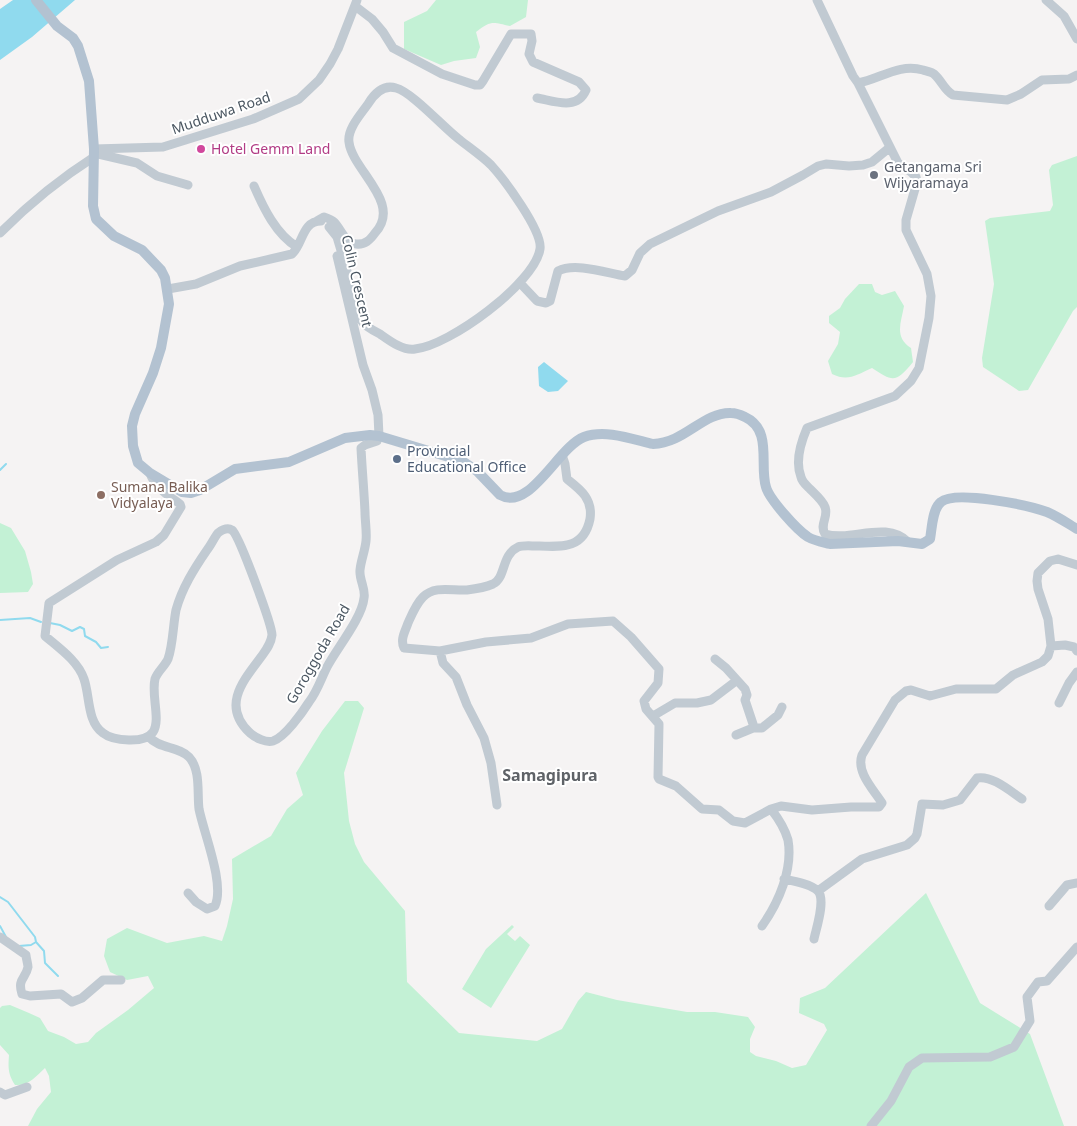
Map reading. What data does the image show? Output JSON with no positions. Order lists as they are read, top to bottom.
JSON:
{
  "streets": {
    "street": ["Mudduwa Road", "Colin Crescent", "Goroggoda Road"]
  },
  "crossings": [
    ["Colin Crescent", "Goroggoda Road"]
  ],
  "districts": ["Samagipura"],
  "places": [
    "Hotel Gemm Land",
    "Getangama Sri Wijyaramaya",
    "Provincial Educational Office",
    "Sumana Balika Vidyalaya"
  ]
}
